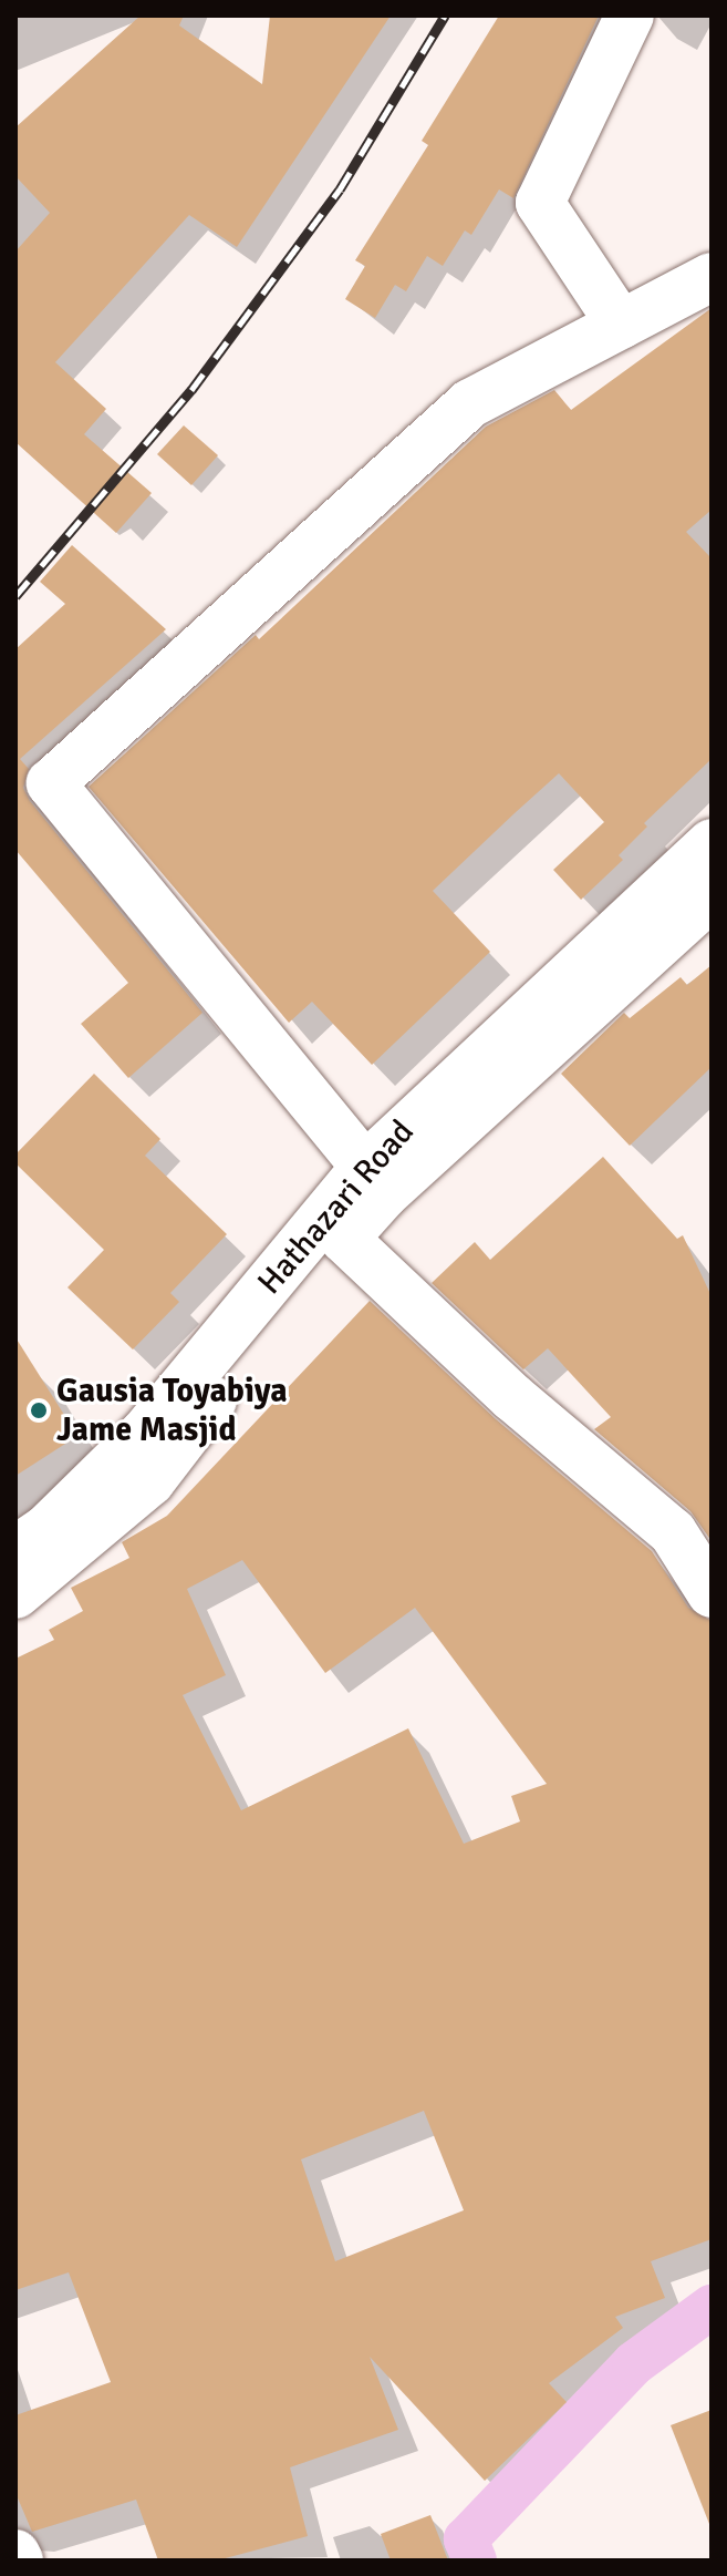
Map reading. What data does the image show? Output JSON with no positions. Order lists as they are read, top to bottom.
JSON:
{
  "streets": {
    "main road": ["Hathazari Road"]
  },
  "places": ["Gausia Toyabiya Jame Masjid"]
}
